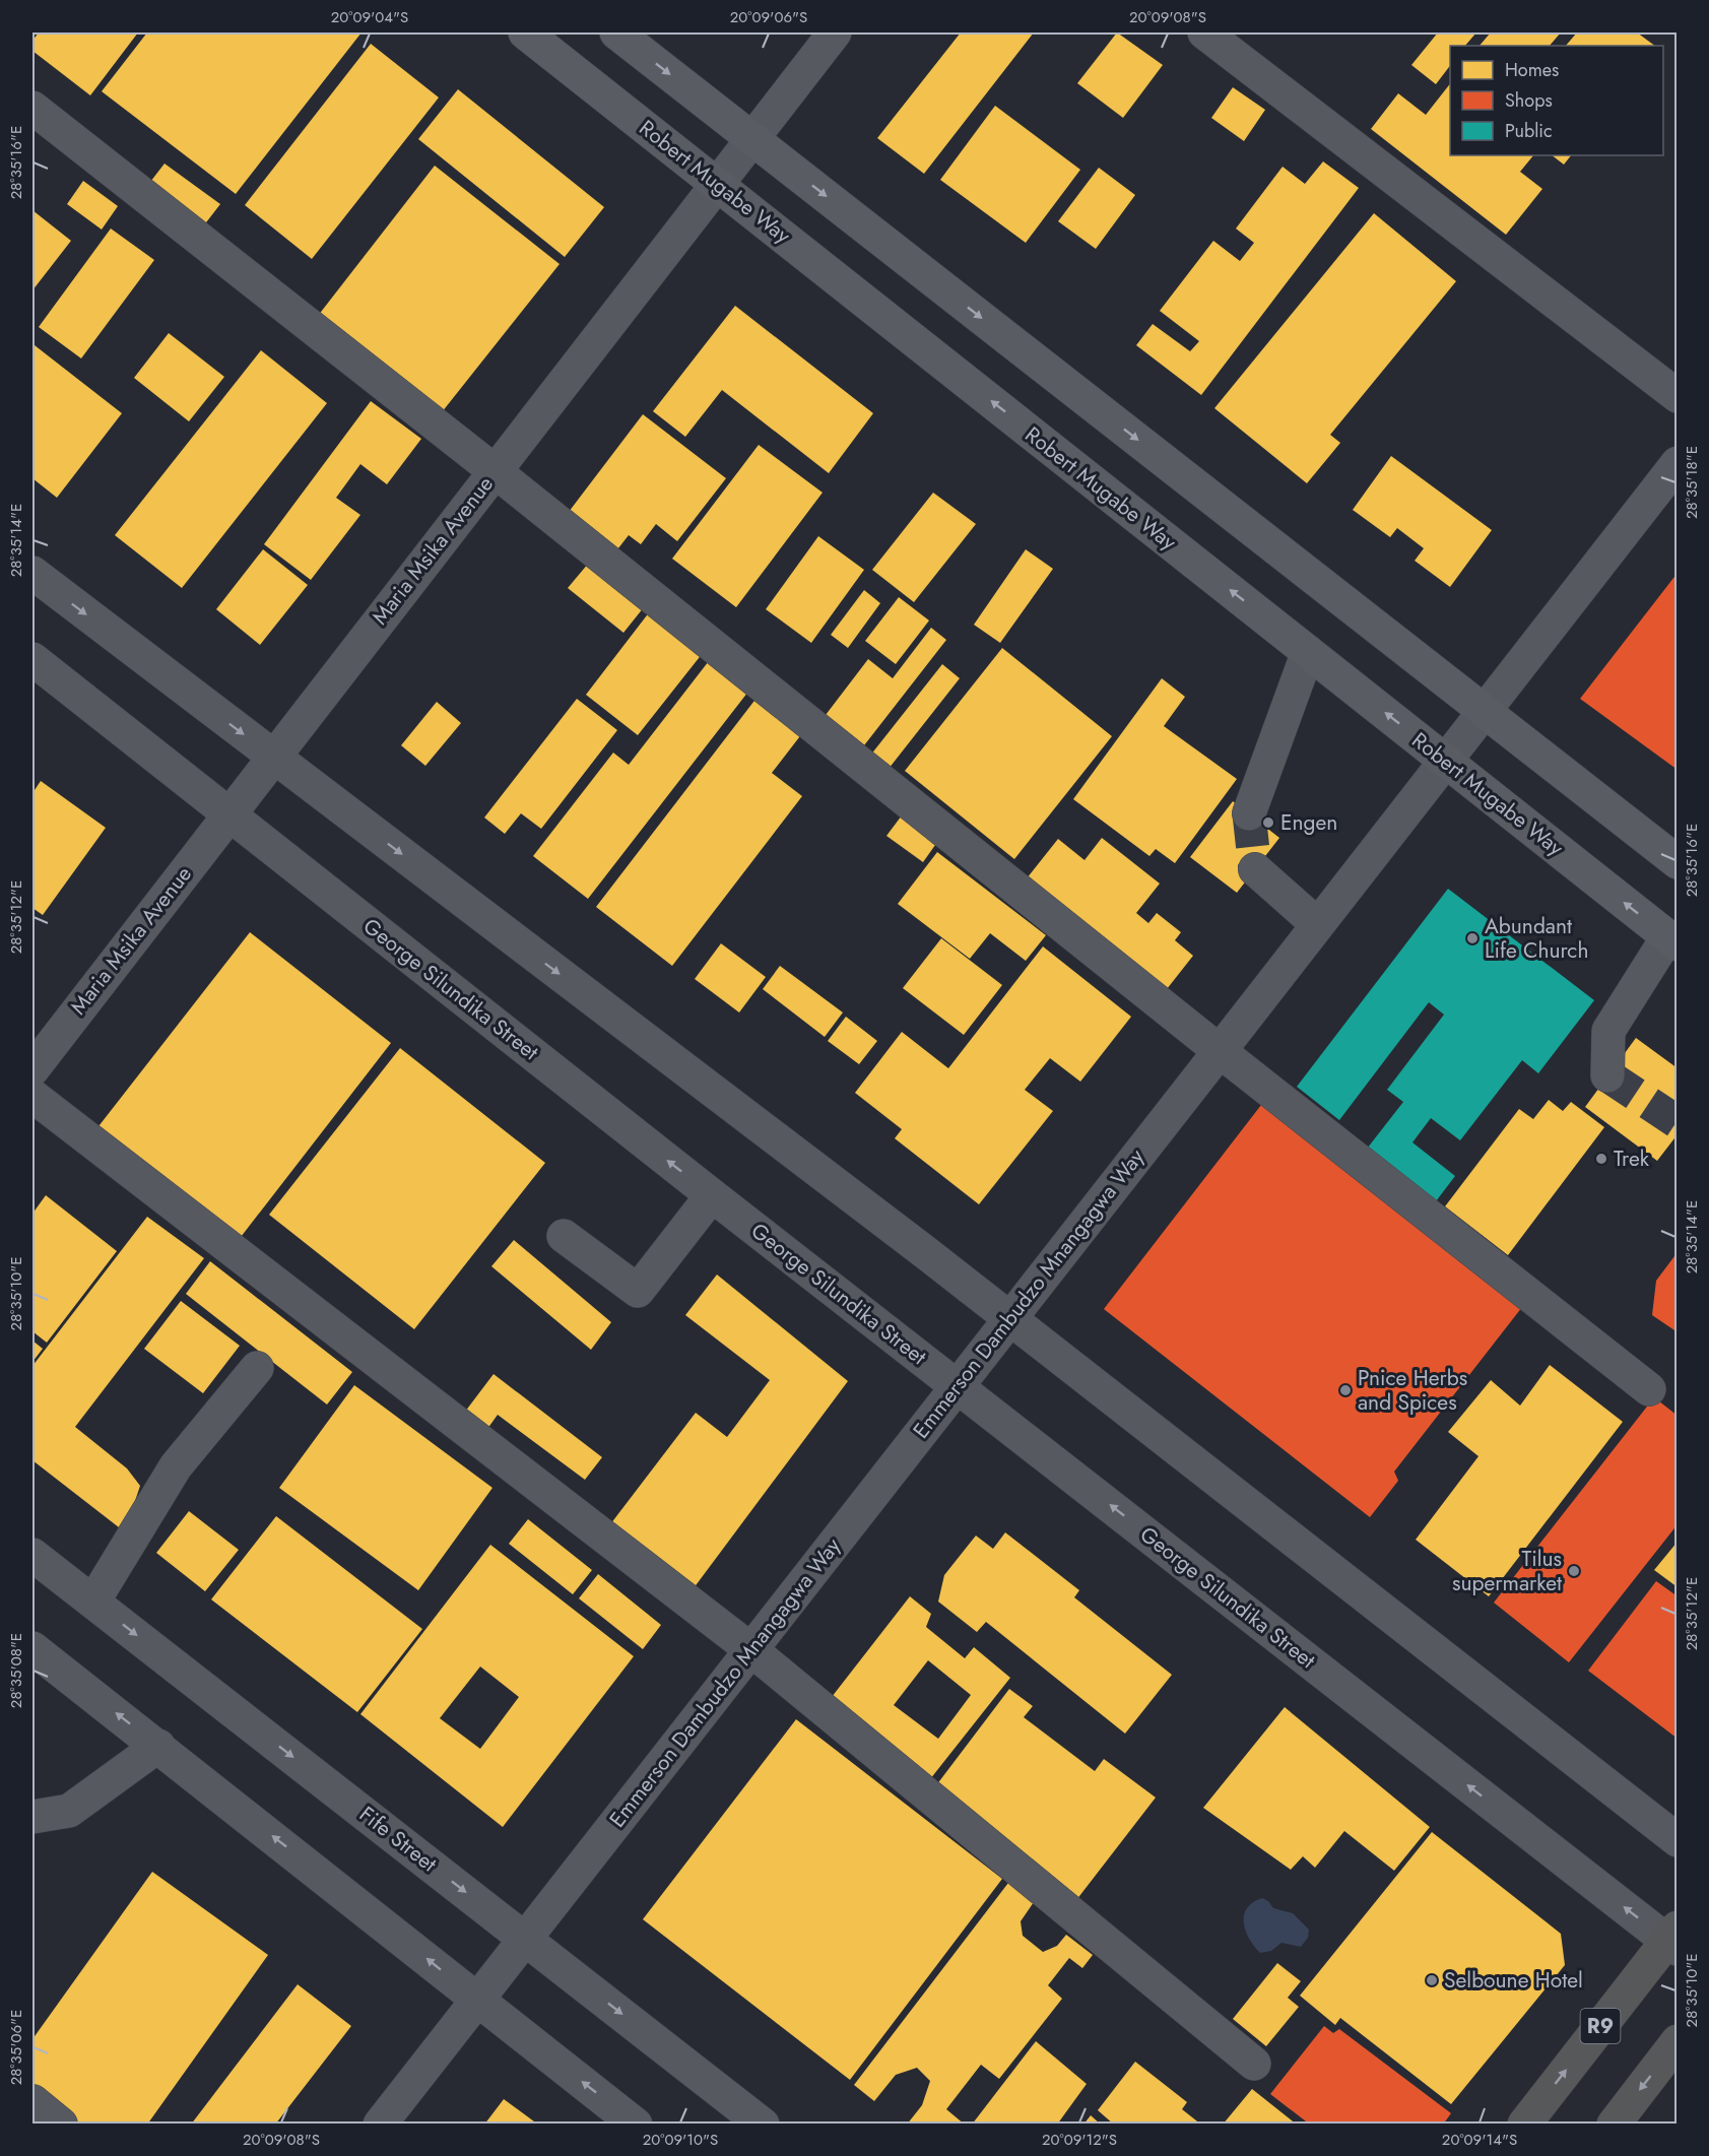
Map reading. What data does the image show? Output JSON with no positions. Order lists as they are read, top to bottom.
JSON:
{
  "streets": {
    "highway": ["R9"],
    "main road": ["Robert Mugabe Way"],
    "street": [
      "Maria Msika Avenue",
      "George Silundika Street",
      "Emmerson Dambudzo Mnangagwa Way",
      "Fife Street"
    ]
  },
  "crossings": [
    ["Robert Mugabe Way", "Maria Msika Avenue"],
    ["Robert Mugabe Way", "Emmerson Dambudzo Mnangagwa Way"],
    ["Maria Msika Avenue", "George Silundika Street"],
    ["George Silundika Street", "Emmerson Dambudzo Mnangagwa Way"],
    ["George Silundika Street", "R9"],
    ["Emmerson Dambudzo Mnangagwa Way", "Fife Street"]
  ],
  "places": [
    "Engen",
    "Abundant Life Church",
    "Trek",
    "Pnice Herbs and Spices",
    "Tilus supermarket",
    "Selboune Hotel"
  ],
  "legend": ["Homes", "Shops", "Public"],
  "coordinates": [
    "20°09'04\"S",
    "20°09'06\"S",
    "20°09'08\"S",
    "28°35'16\"E",
    "28°35'18\"E",
    "28°35'14\"E",
    "28°35'12\"E",
    "28°35'10\"E",
    "28°35'08\"E",
    "28°35'06\"E",
    "20°09'10\"S",
    "20°09'12\"S",
    "20°09'14\"S"
  ]
}
